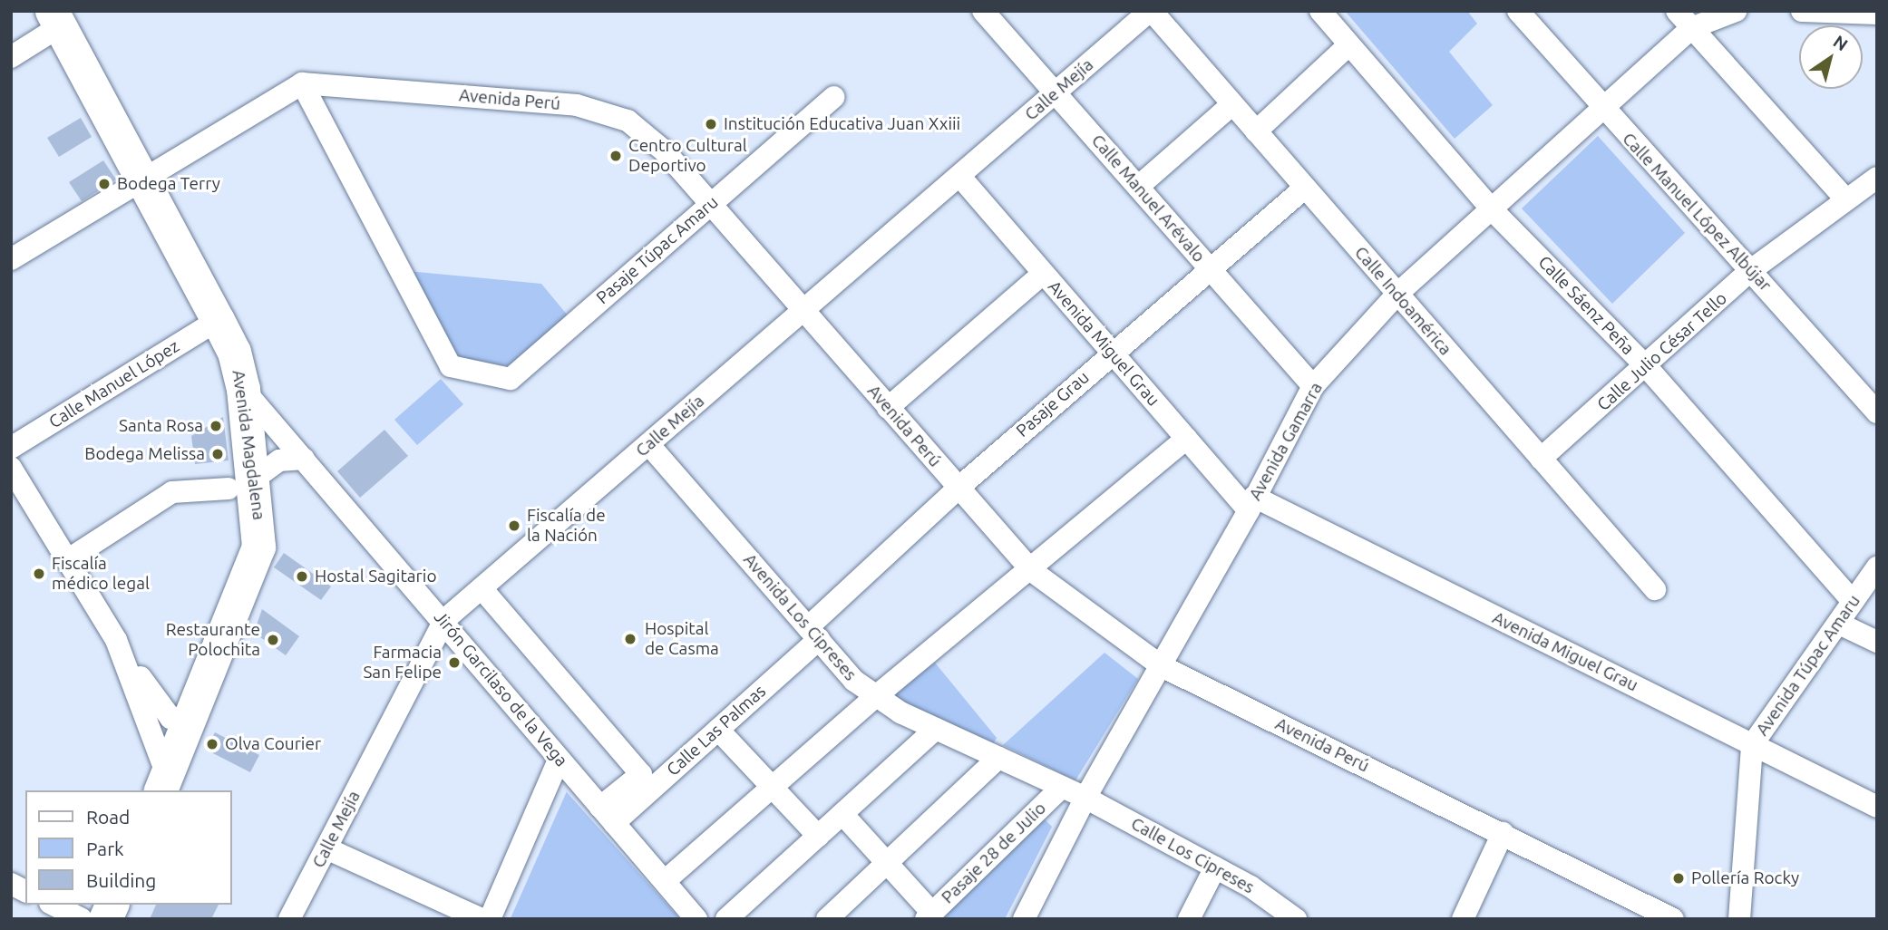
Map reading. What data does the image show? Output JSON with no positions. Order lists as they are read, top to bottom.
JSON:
{
  "streets": {
    "highway": ["Avenida Magdalena"],
    "street": [
      "Calle Mejía",
      "Avenida Perú",
      "Calle Manuel Arévalo",
      "Calle Manuel López Albújar",
      "Pasaje Túpac Amaru",
      "Calle Indoamérica",
      "Calle Sáenz Peña",
      "Avenida Miguel Grau",
      "Calle Julio César Tello",
      "Calle Manuel López",
      "Pasaje Grau",
      "Avenida Gamarra",
      "Avenida Los Cipreses",
      "Avenida Túpac Amaru",
      "Jirón Garcilaso de la Vega",
      "Calle Las Palmas",
      "Pasaje 28 de Julio",
      "Calle Los Cipreses"
    ]
  },
  "crossings": [
    ["Calle Mejía", "Avenida Perú"],
    ["Calle Mejía", "Calle Manuel Arévalo"],
    ["Calle Mejía", "Calle Indoamérica"],
    ["Calle Mejía", "Avenida Miguel Grau"],
    ["Calle Mejía", "Avenida Los Cipreses"],
    ["Calle Mejía", "Jirón Garcilaso de la Vega"],
    ["Avenida Perú", "Pasaje Túpac Amaru"],
    ["Avenida Perú", "Pasaje Grau"],
    ["Avenida Perú", "Avenida Gamarra"],
    ["Calle Manuel Arévalo", "Pasaje Grau"],
    ["Calle Manuel Arévalo", "Avenida Gamarra"],
    ["Calle Manuel López Albújar", "Calle Julio César Tello"],
    ["Calle Manuel López Albújar", "Avenida Gamarra"],
    ["Calle Indoamérica", "Calle Julio César Tello"],
    ["Calle Indoamérica", "Pasaje Grau"],
    ["Calle Indoamérica", "Avenida Gamarra"],
    ["Calle Sáenz Peña", "Calle Julio César Tello"],
    ["Calle Sáenz Peña", "Avenida Gamarra"],
    ["Calle Sáenz Peña", "Avenida Túpac Amaru"],
    ["Avenida Miguel Grau", "Pasaje Grau"],
    ["Avenida Miguel Grau", "Avenida Gamarra"],
    ["Avenida Miguel Grau", "Avenida Túpac Amaru"],
    ["Calle Manuel López", "Avenida Magdalena"],
    ["Pasaje Grau", "Avenida Los Cipreses"],
    ["Pasaje Grau", "Calle Las Palmas"],
    ["Avenida Gamarra", "Avenida Los Cipreses"],
    ["Avenida Gamarra", "Calle Los Cipreses"],
    ["Avenida Magdalena", "Jirón Garcilaso de la Vega"],
    ["Avenida Los Cipreses", "Calle Las Palmas"],
    ["Avenida Los Cipreses", "Pasaje 28 de Julio"],
    ["Avenida Los Cipreses", "Calle Los Cipreses"],
    ["Jirón Garcilaso de la Vega", "Calle Las Palmas"]
  ],
  "places": [
    "Institución Educativa Juan Xxiii",
    "Centro Cultural Deportivo",
    "Bodega Terry",
    "Santa Rosa",
    "Bodega Melissa",
    "Fiscalía de la Nación",
    "Fiscalía médico legal",
    "Hostal Sagitario",
    "Hospital de Casma",
    "Restaurante Polochita",
    "Farmacia San Felipe",
    "Olva Courier",
    "Pollería Rocky"
  ],
  "legend": ["Road", "Park", "Building"],
  "north": "top right"
}
